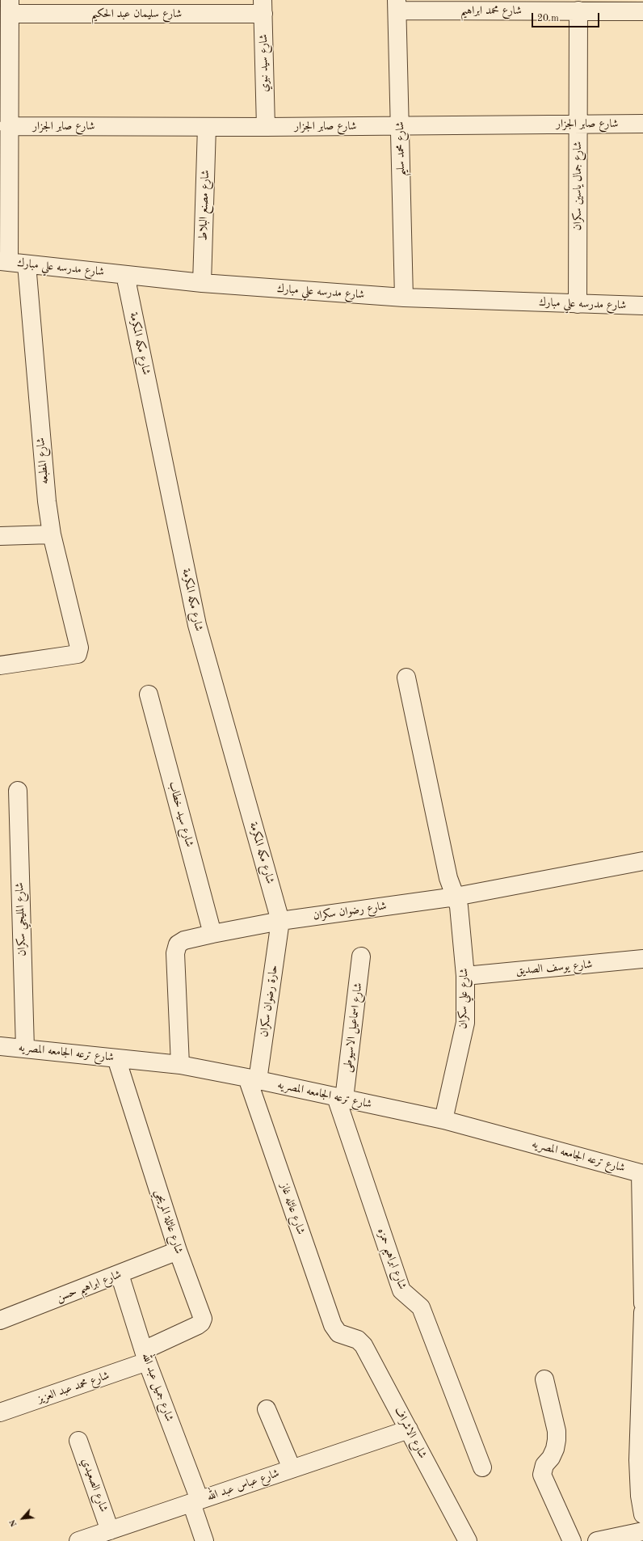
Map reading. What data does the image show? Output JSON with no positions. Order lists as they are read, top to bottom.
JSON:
{
  "streets": {
    "street": [
      "شارع محمد ابراهيم",
      "شارع سليمان عبد الحكيم",
      "شارع سيد نبوي",
      "شارع صابر الجزار",
      "شارع محمد سليم",
      "شارع جمال ياسين سكران",
      "شارع مصنع البلاط",
      "شارع مدرسه علي مبارك",
      "شارع مكه المكرمة",
      "شارع المطبعه",
      "شارع سيد خطاب",
      "شارع رضوان سكران",
      "شارع المليجي سكران",
      "شارع يوسف الصديق",
      "شارع علي سكران",
      "حارة رضوان سكران",
      "شارع اسماعيل الاسيوطى",
      "شارع ترعه الجامعه المصريه",
      "شارع عائله غاز",
      "شارع عائلة المريجي",
      "شارع ابراهيم حمزه",
      "شارع ابراهيم حسن",
      "شارع محمد عبد العزيز",
      "شارع جميل عبد الله",
      "شارع الاشراف",
      "شارع الصعيدي",
      "شارع عباس عبد الله"
    ]
  },
  "crossings": [
    ["شارع محمد ابراهيم", "شارع محمد سليم"],
    ["شارع محمد ابراهيم", "شارع جمال ياسين سكران"],
    ["شارع سليمان عبد الحكيم", "شارع سيد نبوي"],
    ["شارع سيد نبوي", "شارع صابر الجزار"],
    ["شارع صابر الجزار", "شارع محمد سليم"],
    ["شارع صابر الجزار", "شارع جمال ياسين سكران"],
    ["شارع صابر الجزار", "شارع مصنع البلاط"],
    ["شارع محمد سليم", "شارع مدرسه علي مبارك"],
    ["شارع جمال ياسين سكران", "شارع مدرسه علي مبارك"],
    ["شارع مصنع البلاط", "شارع مدرسه علي مبارك"],
    ["شارع مدرسه علي مبارك", "شارع مكه المكرمة"],
    ["شارع مدرسه علي مبارك", "شارع المطبعه"],
    ["شارع مكه المكرمة", "شارع رضوان سكران"],
    ["شارع مكه المكرمة", "حارة رضوان سكران"],
    ["شارع سيد خطاب", "شارع رضوان سكران"],
    ["شارع رضوان سكران", "شارع علي سكران"],
    ["شارع رضوان سكران", "حارة رضوان سكران"],
    ["شارع رضوان سكران", "شارع ترعه الجامعه المصريه"],
    ["شارع المليجي سكران", "شارع ترعه الجامعه المصريه"],
    ["شارع يوسف الصديق", "شارع علي سكران"],
    ["شارع علي سكران", "شارع ترعه الجامعه المصريه"],
    ["حارة رضوان سكران", "شارع ترعه الجامعه المصريه"],
    ["حارة رضوان سكران", "شارع عائله غاز"],
    ["شارع اسماعيل الاسيوطى", "شارع ترعه الجامعه المصريه"],
    ["شارع اسماعيل الاسيوطى", "شارع ابراهيم حمزه"],
    ["شارع ترعه الجامعه المصريه", "شارع عائله غاز"],
    ["شارع ترعه الجامعه المصريه", "شارع عائلة المريجي"],
    ["شارع ترعه الجامعه المصريه", "شارع ابراهيم حمزه"],
    ["شارع عائله غاز", "شارع الاشراف"],
    ["شارع عائلة المريجي", "شارع ابراهيم حسن"],
    ["شارع عائلة المريجي", "شارع محمد عبد العزيز"],
    ["شارع عائلة المريجي", "شارع جميل عبد الله"],
    ["شارع ابراهيم حسن", "شارع جميل عبد الله"],
    ["شارع محمد عبد العزيز", "شارع جميل عبد الله"],
    ["شارع جميل عبد الله", "شارع عباس عبد الله"],
    ["شارع الاشراف", "شارع عباس عبد الله"],
    ["شارع الصعيدي", "شارع عباس عبد الله"]
  ],
  "scale_bar": "20 m",
  "north": "bottom left"
}
